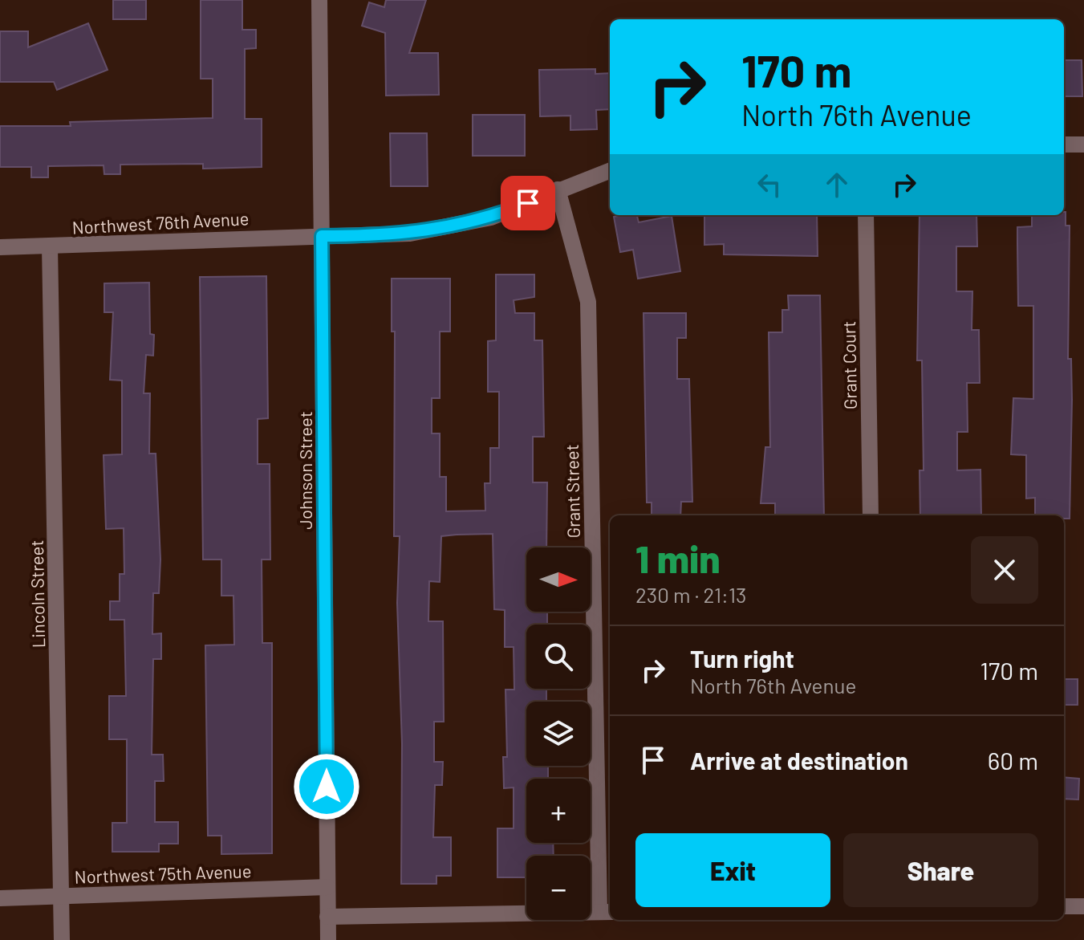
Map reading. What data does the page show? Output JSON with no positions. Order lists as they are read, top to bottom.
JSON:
{
  "streets": {
    "street": [
      "Northwest 76th Avenue",
      "Grant Court",
      "Johnson Street",
      "Grant Street",
      "Lincoln Street",
      "Northwest 75th Avenue"
    ]
  },
  "crossings": [
    ["Northwest 76th Avenue", "Johnson Street"],
    ["Northwest 76th Avenue", "Grant Street"],
    ["Northwest 76th Avenue", "Lincoln Street"],
    ["Johnson Street", "Northwest 75th Avenue"],
    ["Lincoln Street", "Northwest 75th Avenue"]
  ],
  "north": "right",
  "page": {
    "turn": ["170 m", "North 76th Avenue"],
    "heading": ["1 min", "230 m · 21:13"],
    "map_buttons": ["+", "−"],
    "list": [
      {
        "name": "Turn right",
        "note": "North 76th Avenue",
        "value": "170 m"
      },
      {
        "name": "Arrive at destination",
        "value": "60 m"
      }
    ],
    "buttons": ["Exit", "Share"]
  }
}
